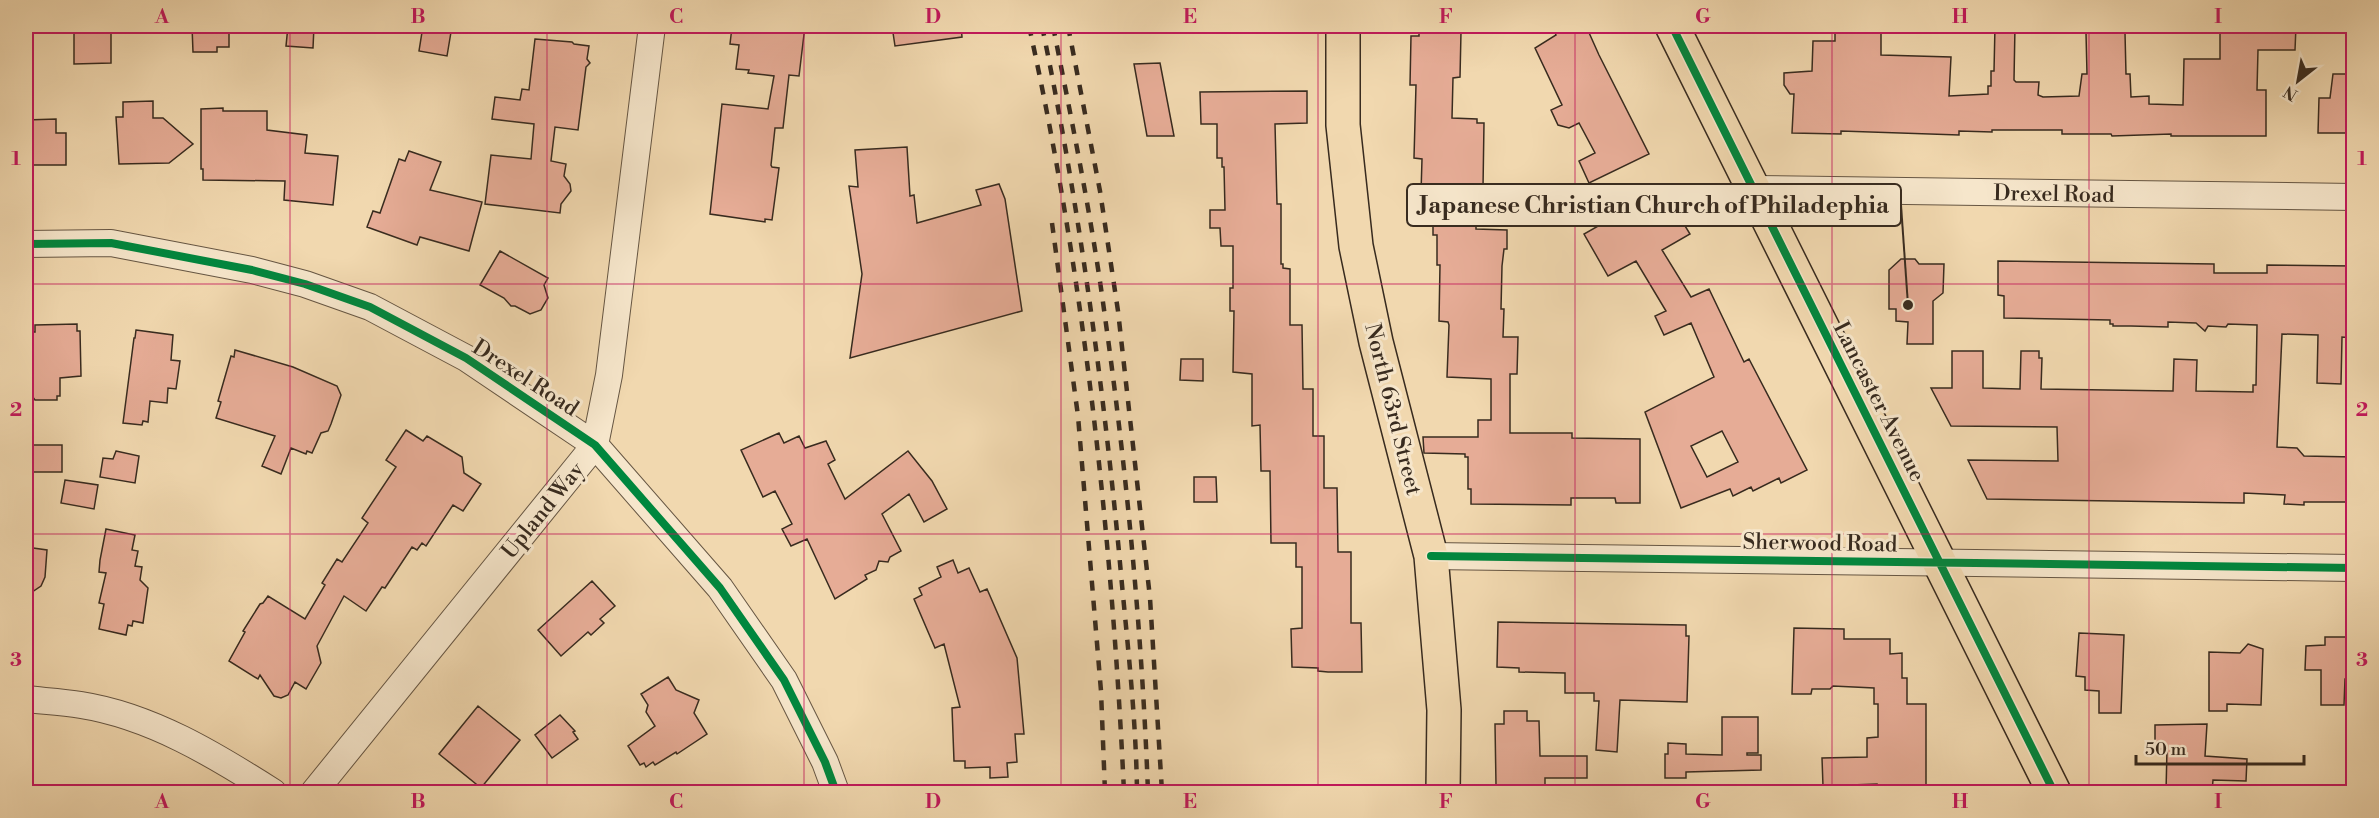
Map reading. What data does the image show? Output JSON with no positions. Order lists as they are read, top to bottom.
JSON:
{
  "streets": {
    "main road": ["Lancaster Avenue", "North 63rd Street"],
    "street": ["Drexel Road", "Upland Way", "Sherwood Road"]
  },
  "crossings": [
    ["Drexel Road", "Lancaster Avenue"],
    ["Drexel Road", "Upland Way"],
    ["Lancaster Avenue", "Sherwood Road"],
    ["North 63rd Street", "Sherwood Road"]
  ],
  "places": ["Japanese Christian Church of Philadephia"],
  "scale_bar": "50 m",
  "north": "bottom left",
  "grid": {
    "columns": [
      "A",
      "B",
      "C",
      "D",
      "E",
      "F",
      "G",
      "H",
      "I"
    ],
    "rows": ["1", "2", "3"]
  }
}
